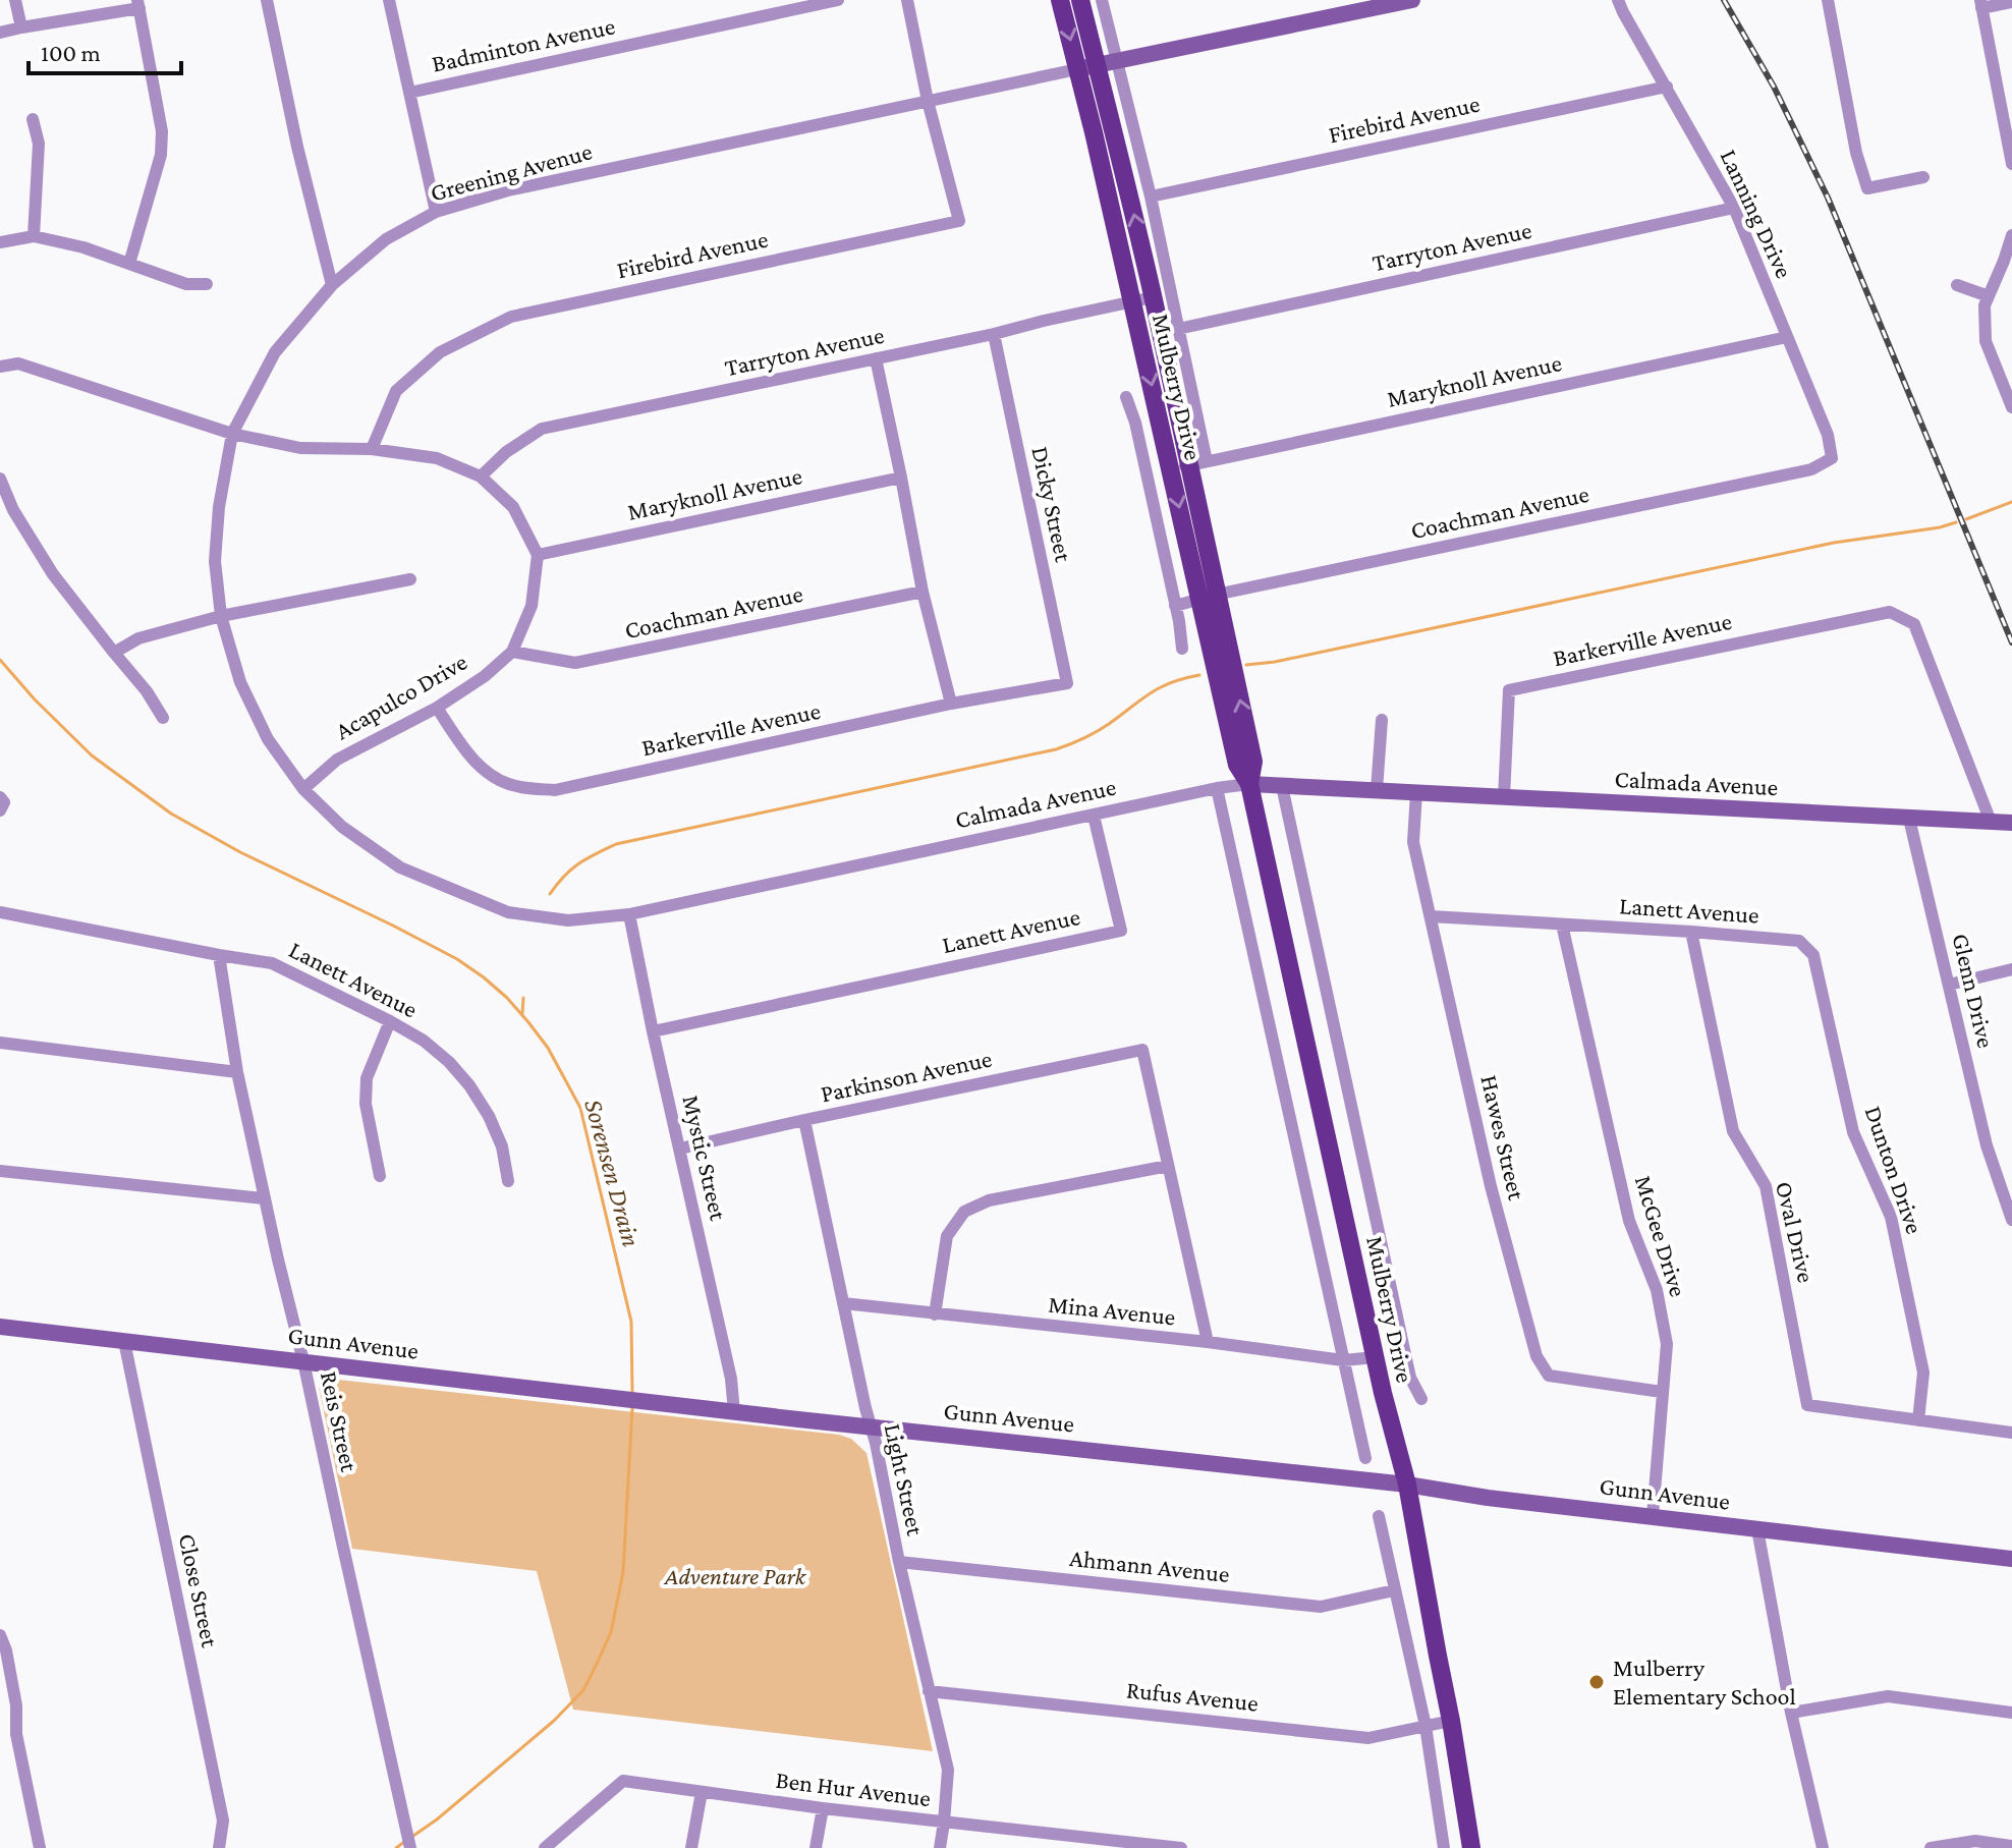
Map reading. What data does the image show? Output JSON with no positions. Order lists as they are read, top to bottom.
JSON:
{
  "streets": {
    "main road": ["Mulberry Drive"],
    "street": [
      "Badminton Avenue",
      "Firebird Avenue",
      "Greening Avenue",
      "Lanning Drive",
      "Tarryton Avenue",
      "Maryknoll Avenue",
      "Dicky Street",
      "Coachman Avenue",
      "Barkerville Avenue",
      "Acapulco Drive",
      "Calmada Avenue",
      "Lanett Avenue",
      "Glenn Drive",
      "Parkinson Avenue",
      "Hawes Street",
      "Mystic Street",
      "Dunton Drive",
      "Oval Drive",
      "McGee Drive",
      "Mina Avenue",
      "Gunn Avenue",
      "Reis Street",
      "Light Street",
      "Ahmann Avenue",
      "Close Street",
      "Rufus Avenue",
      "Ben Hur Avenue"
    ]
  },
  "crossings": [
    ["Firebird Avenue", "Greening Avenue"],
    ["Firebird Avenue", "Lanning Drive"],
    ["Greening Avenue", "Mulberry Drive"],
    ["Greening Avenue", "Calmada Avenue"],
    ["Lanning Drive", "Tarryton Avenue"],
    ["Lanning Drive", "Maryknoll Avenue"],
    ["Lanning Drive", "Coachman Avenue"],
    ["Tarryton Avenue", "Mulberry Drive"],
    ["Tarryton Avenue", "Dicky Street"],
    ["Maryknoll Avenue", "Mulberry Drive"],
    ["Maryknoll Avenue", "Acapulco Drive"],
    ["Mulberry Drive", "Coachman Avenue"],
    ["Mulberry Drive", "Calmada Avenue"],
    ["Mulberry Drive", "Mina Avenue"],
    ["Mulberry Drive", "Gunn Avenue"],
    ["Mulberry Drive", "Rufus Avenue"],
    ["Dicky Street", "Barkerville Avenue"],
    ["Coachman Avenue", "Acapulco Drive"],
    ["Barkerville Avenue", "Acapulco Drive"],
    ["Barkerville Avenue", "Calmada Avenue"],
    ["Acapulco Drive", "Calmada Avenue"],
    ["Calmada Avenue", "Lanett Avenue"],
    ["Calmada Avenue", "Glenn Drive"],
    ["Calmada Avenue", "Hawes Street"],
    ["Calmada Avenue", "Mystic Street"],
    ["Lanett Avenue", "Hawes Street"],
    ["Lanett Avenue", "Mystic Street"],
    ["Lanett Avenue", "Dunton Drive"],
    ["Lanett Avenue", "Oval Drive"],
    ["Lanett Avenue", "McGee Drive"],
    ["Lanett Avenue", "Reis Street"],
    ["Parkinson Avenue", "Mystic Street"],
    ["Parkinson Avenue", "Light Street"],
    ["Hawes Street", "McGee Drive"],
    ["Mystic Street", "Gunn Avenue"],
    ["Dunton Drive", "Oval Drive"],
    ["McGee Drive", "Gunn Avenue"],
    ["Mina Avenue", "Light Street"],
    ["Gunn Avenue", "Reis Street"],
    ["Gunn Avenue", "Light Street"],
    ["Gunn Avenue", "Close Street"],
    ["Light Street", "Ahmann Avenue"],
    ["Light Street", "Rufus Avenue"],
    ["Light Street", "Ben Hur Avenue"]
  ],
  "water": ["Sorensen Drain"],
  "parks": ["Adventure Park"],
  "places": ["Mulberry Elementary School"],
  "scale_bar": "100 m"
}
